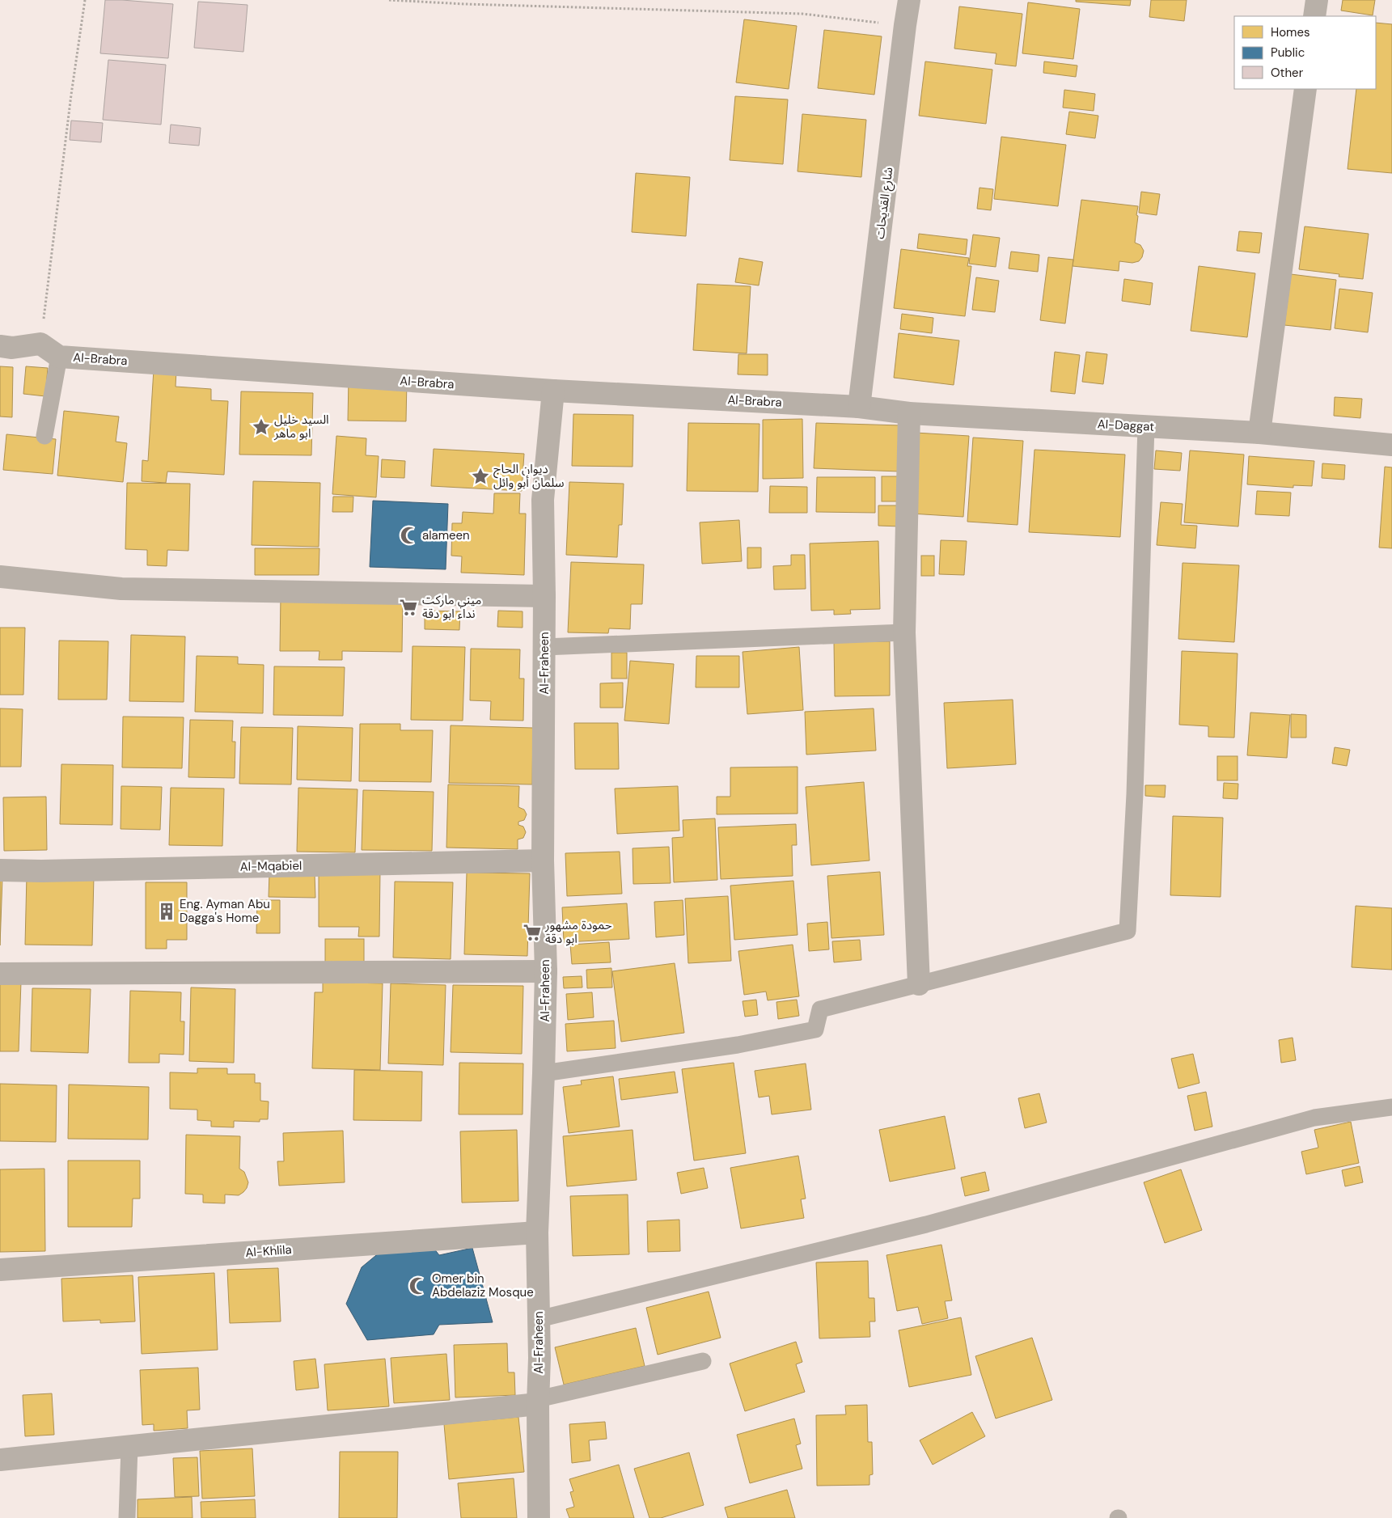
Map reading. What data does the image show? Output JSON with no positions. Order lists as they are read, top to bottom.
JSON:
{
  "streets": {
    "street": [
      "شارع القديحات",
      "Al-Brabra",
      "Al-Daggat",
      "Al-Fraheen",
      "Al-Mqabiel",
      "Al-Khlila"
    ]
  },
  "crossings": [
    ["شارع القديحات", "Al-Brabra"],
    ["شارع القديحات", "Al-Daggat"],
    ["Al-Brabra", "Al-Daggat"],
    ["Al-Brabra", "Al-Fraheen"],
    ["Al-Fraheen", "Al-Mqabiel"],
    ["Al-Fraheen", "Al-Khlila"]
  ],
  "places": {
    "place": ["السيد خليل ابو ماهر", "ديوان الحاج سلمان أبو وائل"],
    "mosque": ["alameen", "Omer bin Abdelaziz Mosque"],
    "supermarket": ["ميني ماركت نداء ابو دقة", "حمودة مشهور ابو دقة"],
    "building": ["Eng. Ayman Abu Dagga's Home"]
  },
  "legend": ["Homes", "Public", "Other"]
}
